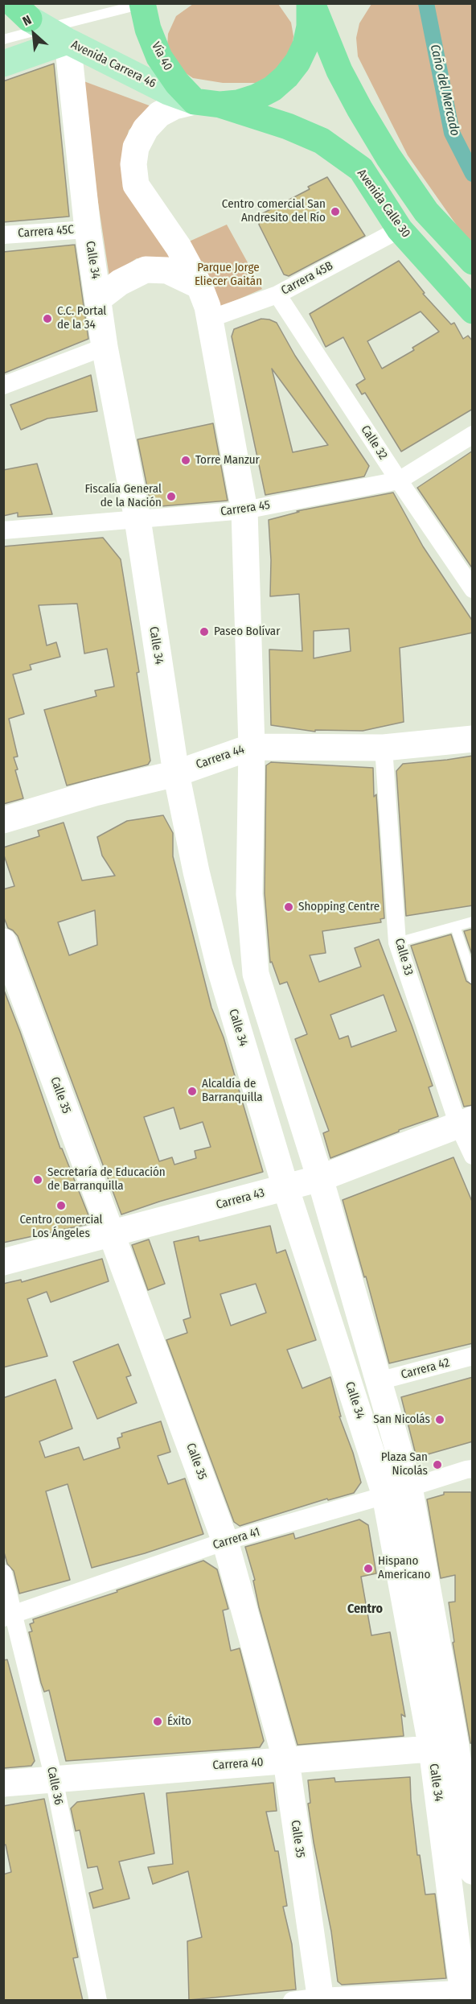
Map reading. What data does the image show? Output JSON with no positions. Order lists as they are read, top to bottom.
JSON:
{
  "streets": {
    "highway": ["Vía 40", "Avenida Calle 30"],
    "main road": ["Avenida Carrera 46"],
    "street": [
      "Carrera 45C",
      "Calle 34",
      "Carrera 45B",
      "Calle 32",
      "Carrera 45",
      "Carrera 44",
      "Calle 33",
      "Calle 35",
      "Carrera 43",
      "Carrera 42",
      "Carrera 41",
      "Carrera 40",
      "Calle 36"
    ]
  },
  "crossings": [
    ["Vía 40", "Avenida Carrera 46"],
    ["Vía 40", "Avenida Calle 30"],
    ["Vía 40", "Calle 34"],
    ["Avenida Carrera 46", "Avenida Calle 30"],
    ["Avenida Carrera 46", "Calle 34"],
    ["Avenida Calle 30", "Calle 34"],
    ["Avenida Calle 30", "Carrera 45B"],
    ["Carrera 45C", "Calle 34"],
    ["Calle 34", "Carrera 45B"],
    ["Calle 34", "Carrera 45"],
    ["Calle 34", "Carrera 44"],
    ["Calle 34", "Carrera 43"],
    ["Calle 34", "Carrera 42"],
    ["Calle 34", "Carrera 41"],
    ["Calle 34", "Carrera 40"],
    ["Carrera 45B", "Calle 32"],
    ["Calle 32", "Carrera 45"],
    ["Carrera 44", "Calle 33"],
    ["Calle 33", "Carrera 43"],
    ["Calle 35", "Carrera 43"],
    ["Calle 35", "Carrera 41"],
    ["Calle 35", "Carrera 40"],
    ["Carrera 41", "Calle 36"],
    ["Carrera 40", "Calle 36"]
  ],
  "districts": ["Centro"],
  "water": ["Caño del Mercado"],
  "parks": ["Parque Jorge Eliecer Gaitán"],
  "places": [
    "Centro comercial San Andresito del Río",
    "C.C. Portal de la 34",
    "Torre Manzur",
    "Fiscalía General de la Nación",
    "Paseo Bolívar",
    "Shopping Centre",
    "Alcaldía de Barranquilla",
    "Secretaría de Educación de Barranquilla",
    "Centro comercial Los Ángeles",
    "San Nicolás",
    "Plaza San Nicolás",
    "Hispano Americano",
    "Éxito"
  ],
  "north": "top left"
}
